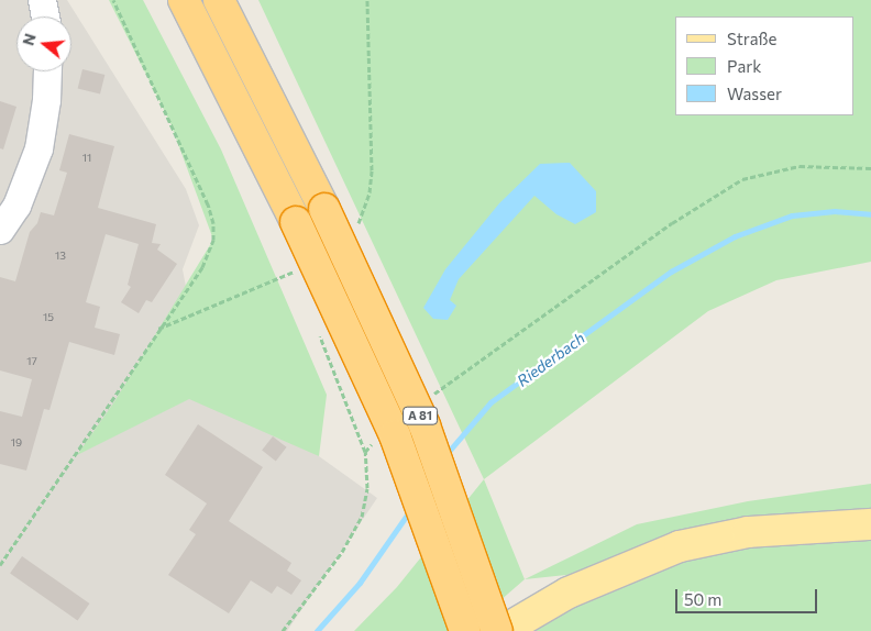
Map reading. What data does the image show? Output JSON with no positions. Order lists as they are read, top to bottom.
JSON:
{
  "streets": {
    "highway": ["A 81"]
  },
  "water": ["Riederbach"],
  "house_numbers": [
    "11",
    "13",
    "15",
    "17",
    "19"
  ],
  "legend": ["Straße", "Park", "Wasser"],
  "scale_bar": "50 m",
  "north": "left"
}
